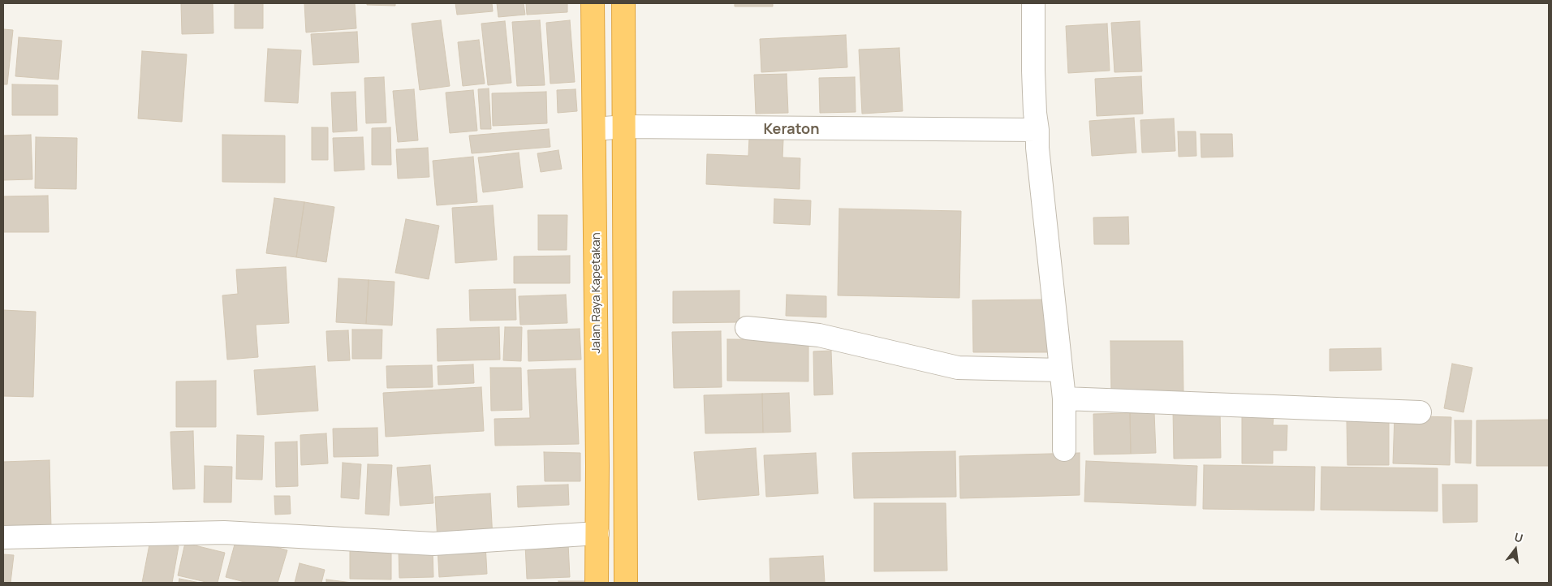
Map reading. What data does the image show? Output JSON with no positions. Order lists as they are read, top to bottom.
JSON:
{
  "streets": {
    "highway": ["Jalan Raya Kapetakan"]
  },
  "districts": ["Keraton"],
  "north": "top"
}
